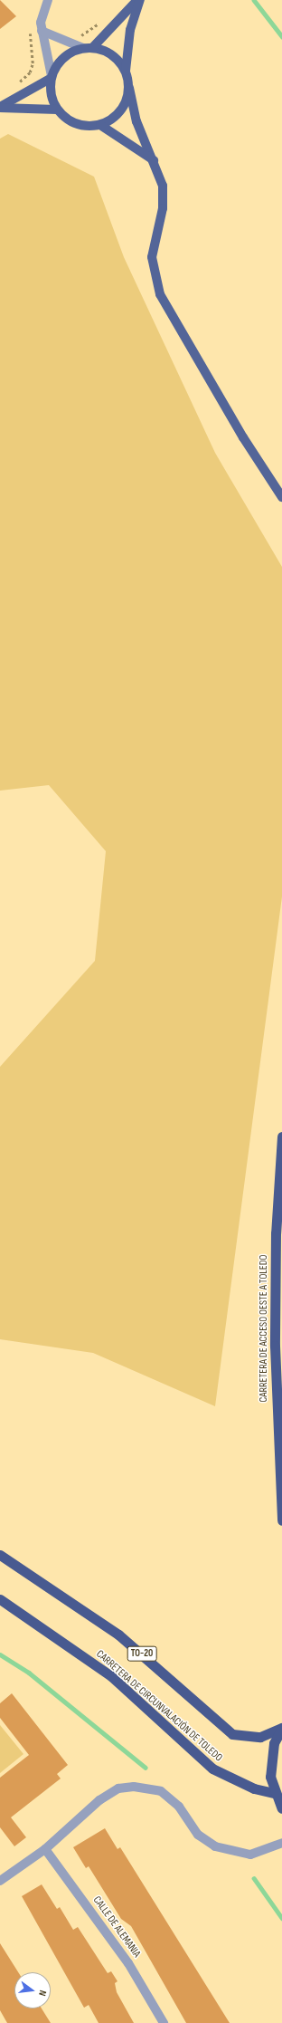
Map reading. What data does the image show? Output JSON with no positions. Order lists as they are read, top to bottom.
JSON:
{
  "streets": {
    "highway": ["CARRETERA DE ACCESO OESTE A TOLEDO", "TO-20", "CARRETERA DE CIRCUNVALACIÓN DE TOLEDO"],
    "street": ["CALLE DE ALEMANIA"]
  },
  "crossings": [
    ["TO-20", "CARRETERA DE CIRCUNVALACIÓN DE TOLEDO"]
  ],
  "north": "right"
}
